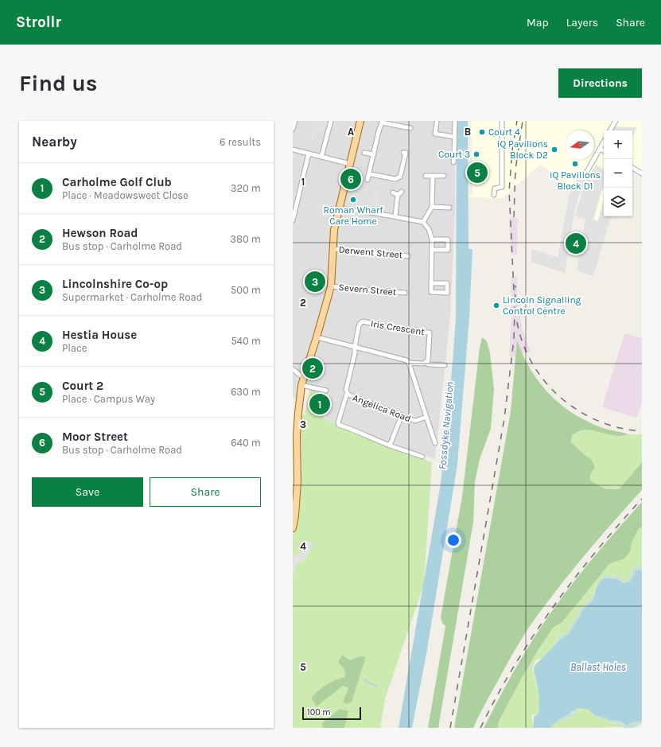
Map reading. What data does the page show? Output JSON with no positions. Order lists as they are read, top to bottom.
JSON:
{
  "streets": {
    "street": [
      "Derwent Street",
      "Severn Street",
      "Iris Crescent",
      "Angelica Road"
    ]
  },
  "crossings": [
    ["Iris Crescent", "Angelica Road"]
  ],
  "water": ["Fossdyke Navigation", "Ballast Holes"],
  "places": [
    "Court 4",
    "iQ Pavilions Block D2",
    "Court 3",
    "iQ Pavilions Block D1",
    "Roman Wharf Care Home",
    "Lincoln Signalling Control Centre"
  ],
  "scale_bar": "100 m",
  "north": "left",
  "page": {
    "header": "Strollr",
    "nav": ["Map", "Layers", "Share"],
    "buttons": [
      "Directions",
      ["Save", "Share"]
    ],
    "title": "Find us",
    "heading": ["Nearby", "6 results"],
    "map_buttons": ["+", "−"],
    "pins": [
      "5",
      "6",
      "4",
      "3",
      "2",
      "1"
    ],
    "list": [
      {
        "mark": "1",
        "name": "Carholme Golf Club",
        "note": "Place · Meadowsweet Close",
        "value": "320 m"
      },
      {
        "mark": "2",
        "name": "Hewson Road",
        "note": "Bus stop · Carholme Road",
        "value": "380 m"
      },
      {
        "mark": "3",
        "name": "Lincolnshire Co-op",
        "note": "Supermarket · Carholme Road",
        "value": "500 m"
      },
      {
        "mark": "4",
        "name": "Hestia House",
        "note": "Place",
        "value": "540 m"
      },
      {
        "mark": "5",
        "name": "Court 2",
        "note": "Place · Campus Way",
        "value": "630 m"
      },
      {
        "mark": "6",
        "name": "Moor Street",
        "note": "Bus stop · Carholme Road",
        "value": "640 m"
      }
    ],
    "scale": "100 m"
  },
  "grid": {
    "columns": ["A", "B"],
    "rows": [
      "1",
      "2",
      "3",
      "4",
      "5"
    ]
  }
}
